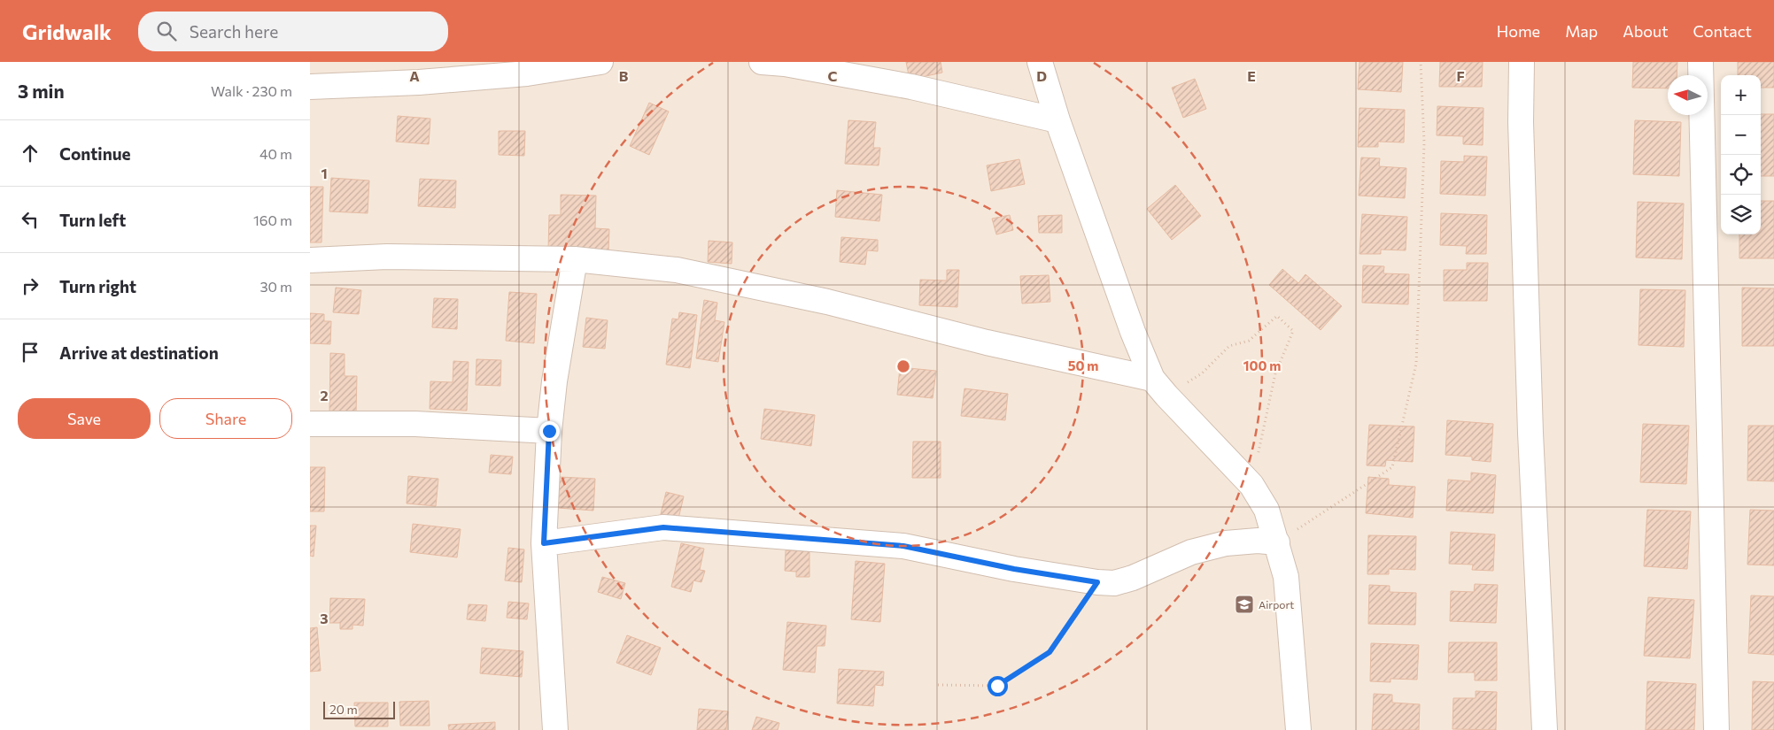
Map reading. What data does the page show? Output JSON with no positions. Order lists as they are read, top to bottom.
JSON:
{
  "places": {
    "school or university": ["Airport"]
  },
  "scale_bar": "20 m",
  "north": "left",
  "page": {
    "header": "Gridwalk",
    "search": "Search here",
    "nav": [
      "Home",
      "Map",
      "About",
      "Contact"
    ],
    "heading": ["3 min", "Walk · 230 m"],
    "map_buttons": ["+", "−"],
    "list": [
      ["Continue", "40 m"],
      ["Turn left", "160 m"],
      ["Turn right", "30 m"],
      "Arrive at destination"
    ],
    "buttons": ["Save", "Share"],
    "scale": "20 m"
  },
  "grid": {
    "columns": [
      "A",
      "B",
      "C",
      "D",
      "E",
      "F"
    ],
    "rows": ["1", "2", "3"]
  },
  "rings": ["50 m", "100 m"]
}
